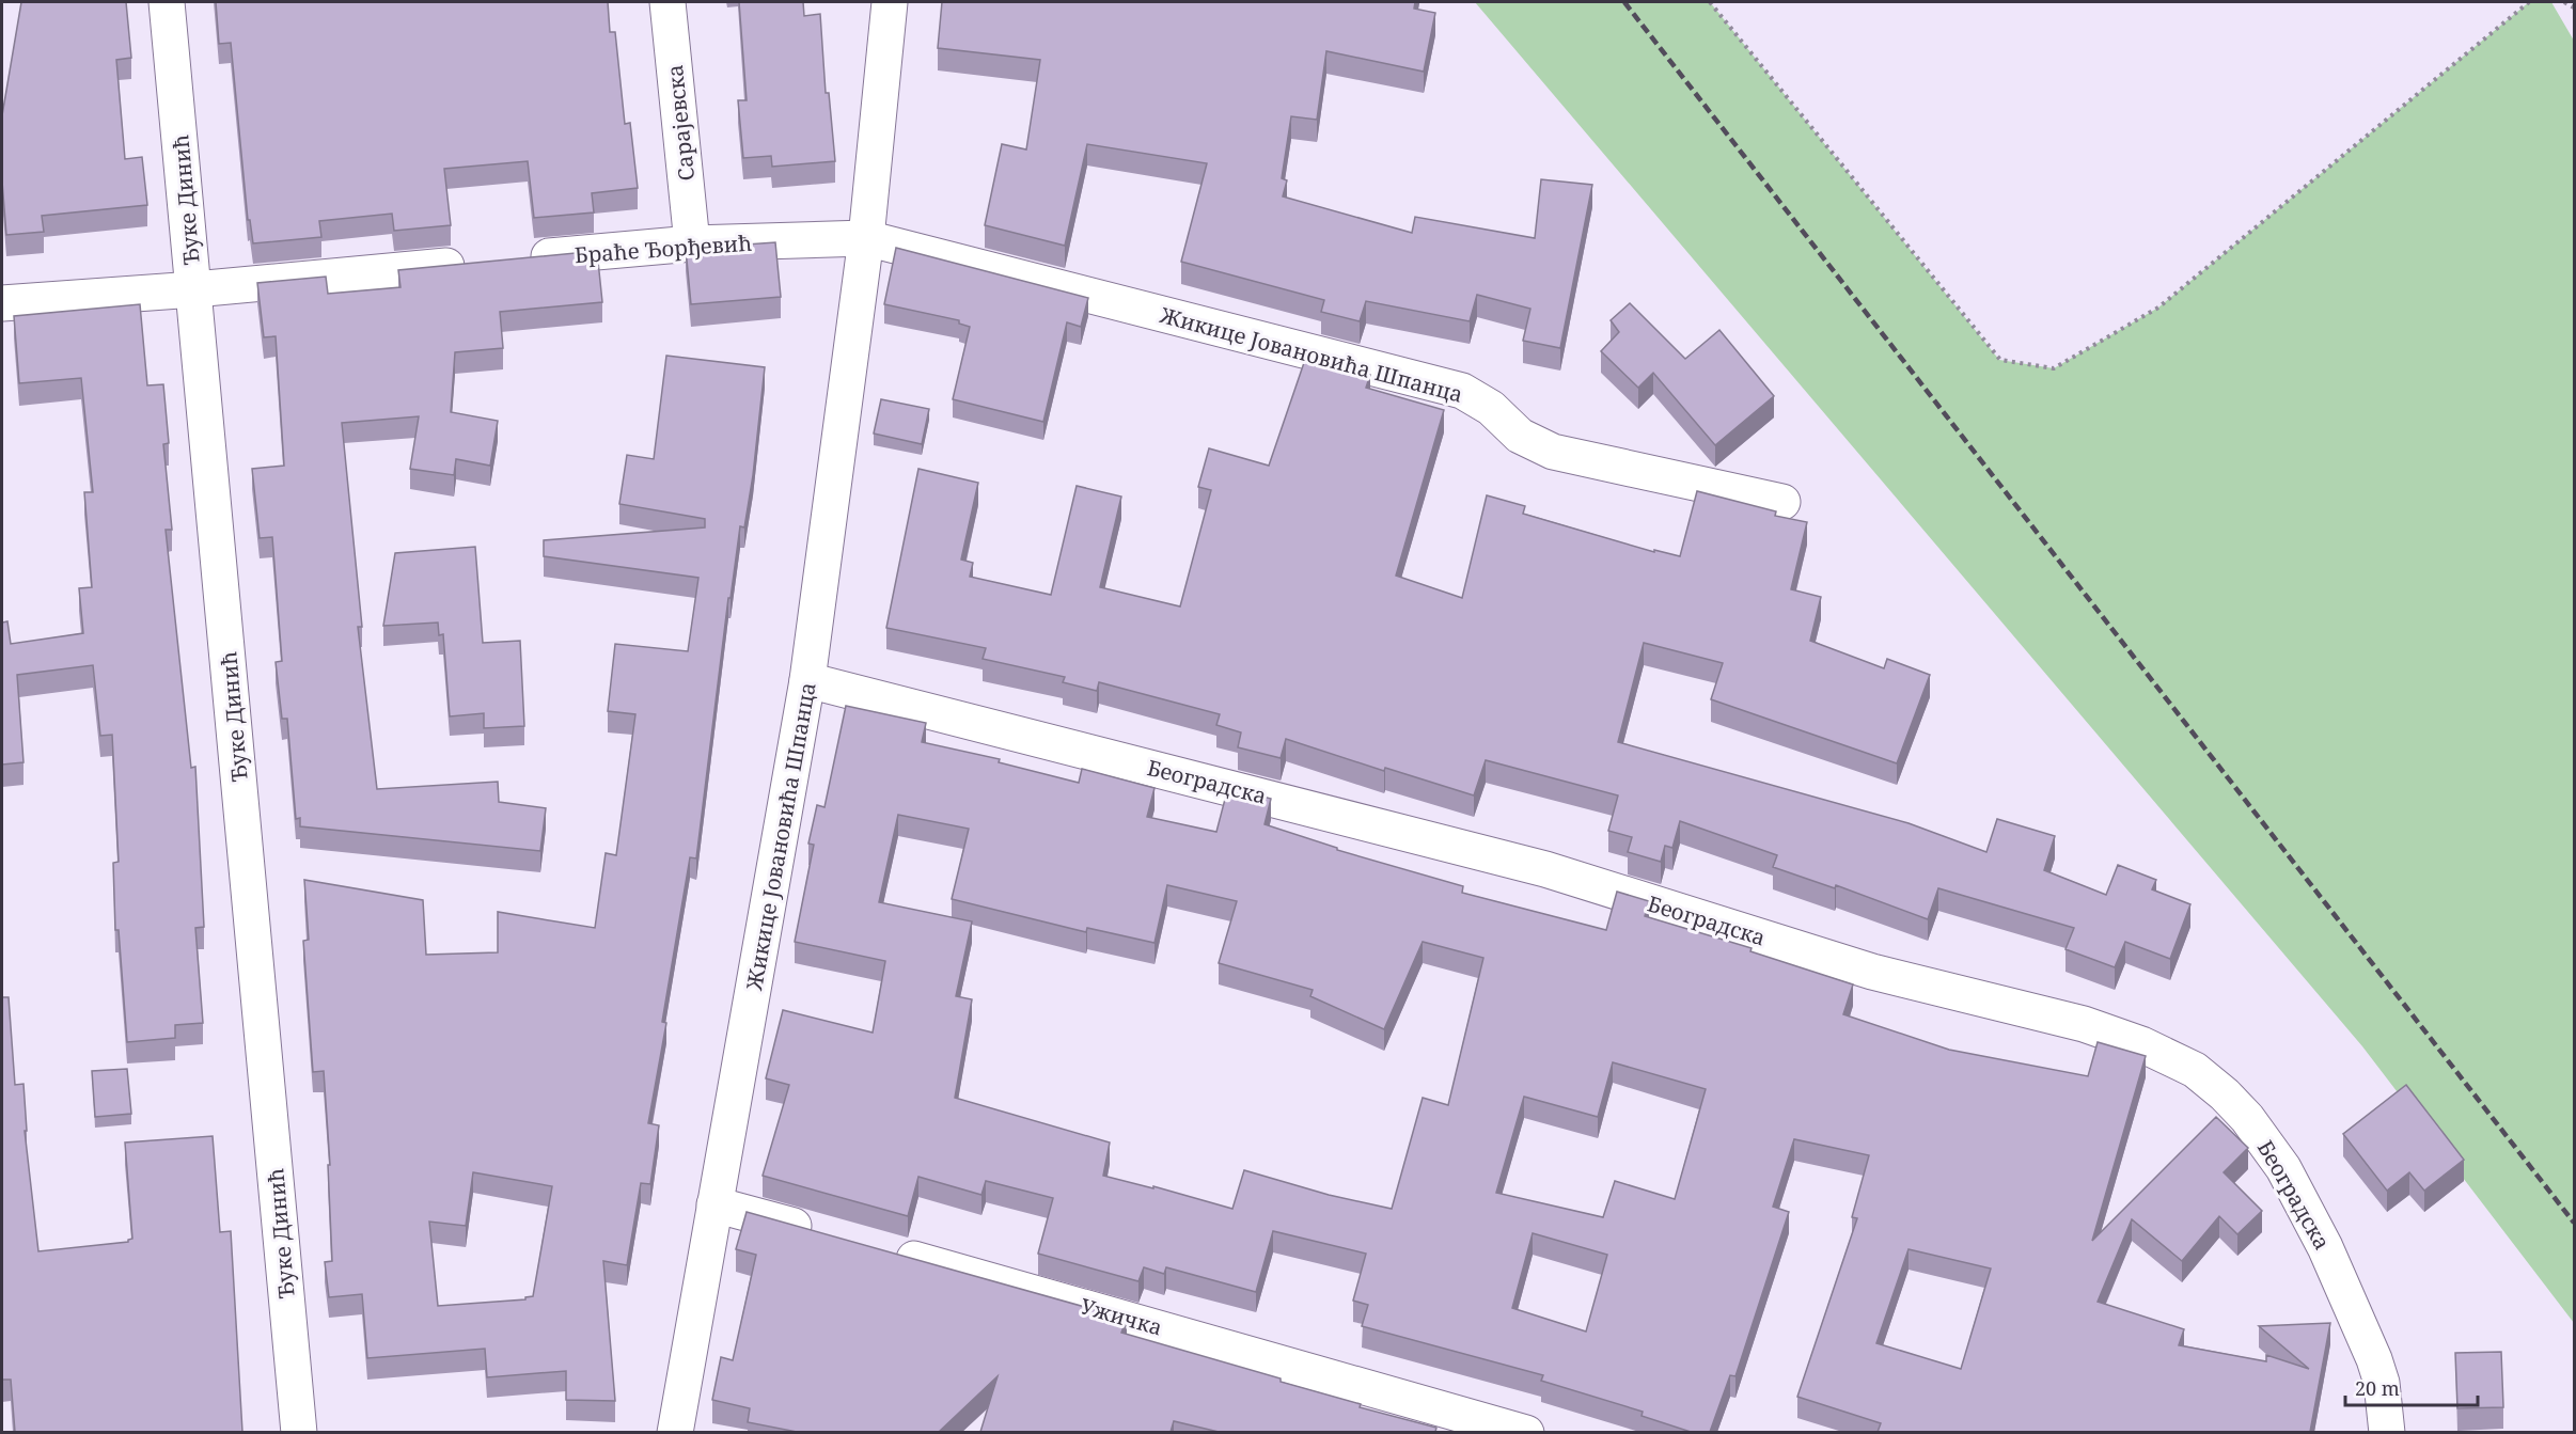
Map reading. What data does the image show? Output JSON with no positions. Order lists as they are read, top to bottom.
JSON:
{
  "streets": {
    "street": [
      "Сарајевска",
      "Ђуке Динић",
      "Браће Ђорђевић",
      "Жикице Јовановића Шпанца",
      "Београдска",
      "Ужичка"
    ]
  },
  "crossings": [
    ["Сарајевска", "Браће Ђорђевић"],
    ["Браће Ђорђевић", "Жикице Јовановића Шпанца"],
    ["Жикице Јовановића Шпанца", "Београдска"]
  ],
  "scale_bar": "20 m"
}
